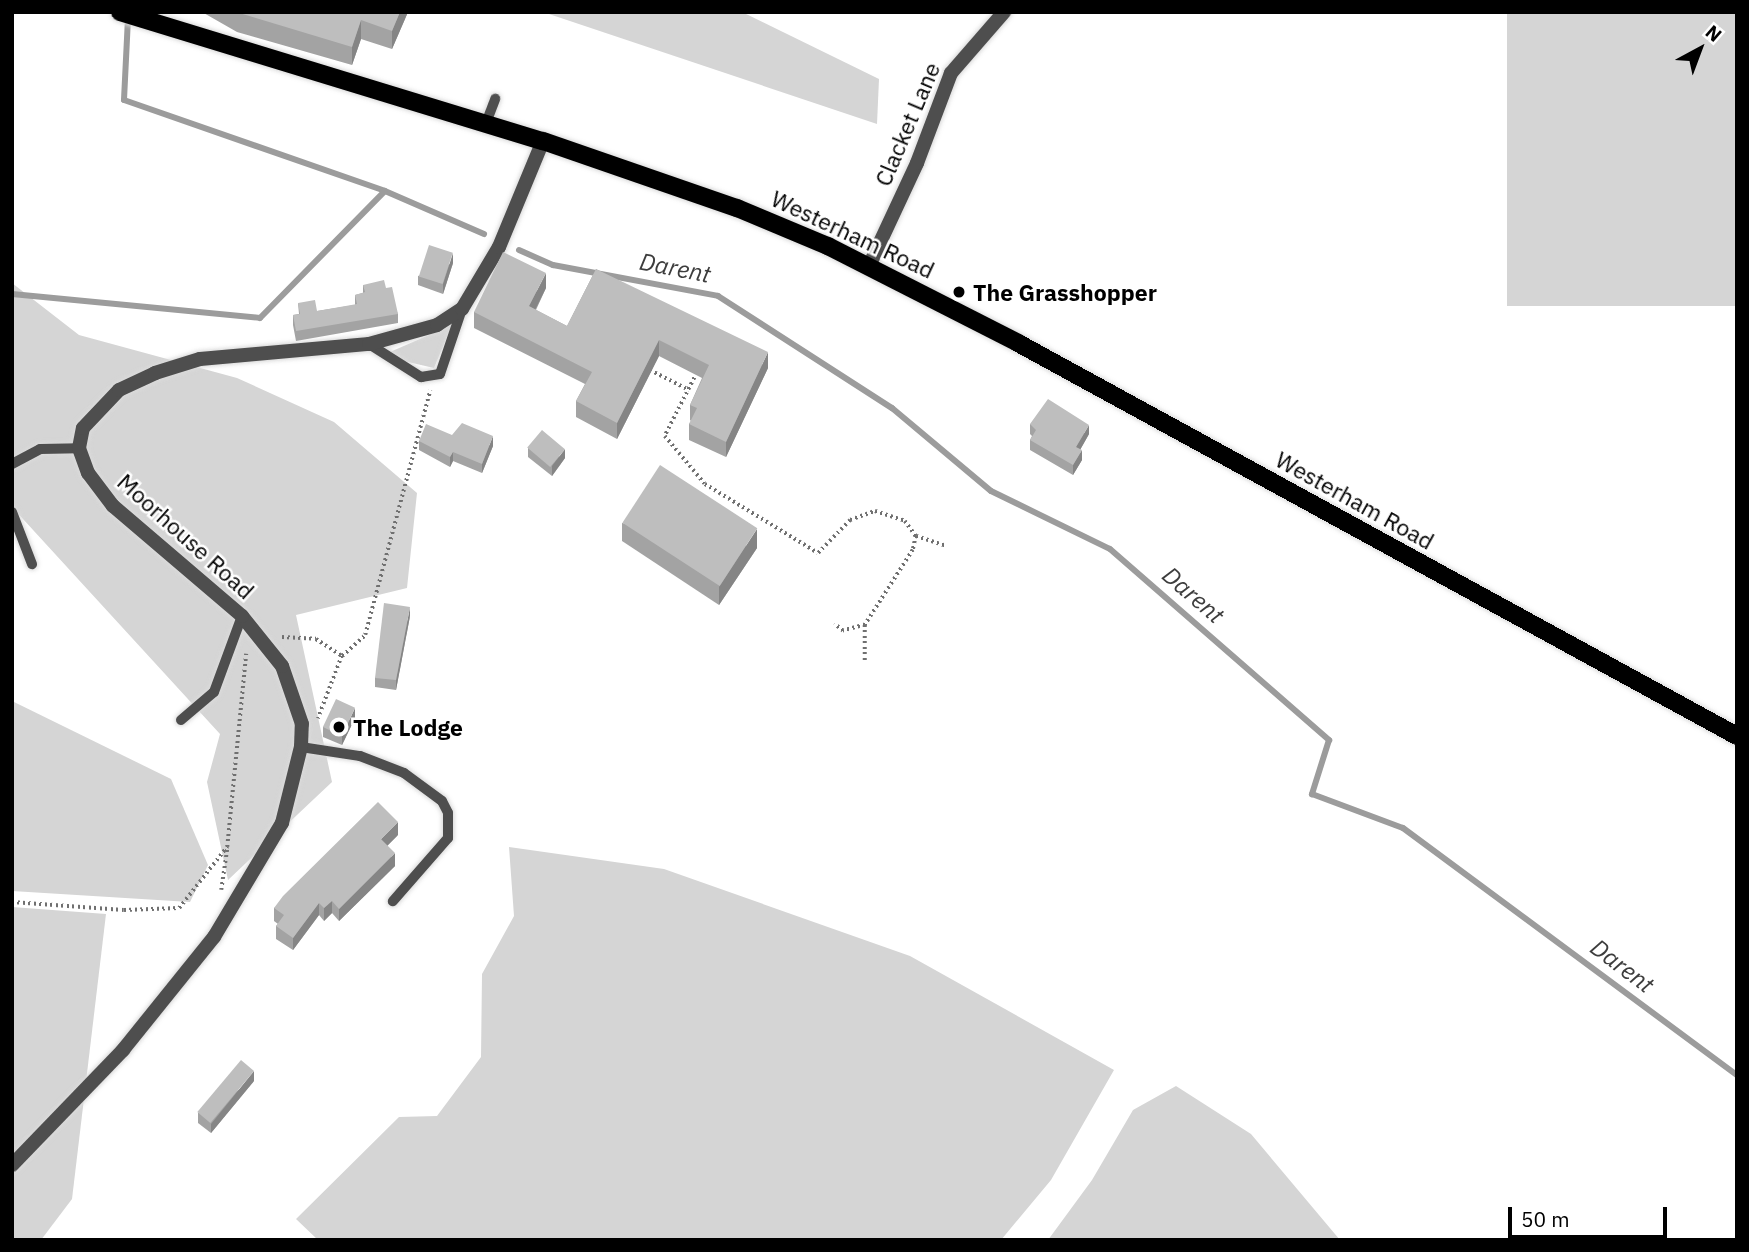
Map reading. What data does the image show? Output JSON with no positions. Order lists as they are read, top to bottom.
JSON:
{
  "streets": {
    "main road": ["Westerham Road"],
    "street": ["Clacket Lane", "Moorhouse Road"]
  },
  "crossings": [
    ["Clacket Lane", "Westerham Road"]
  ],
  "water": ["Darent"],
  "places": ["The Grasshopper", "The Lodge"],
  "scale_bar": "50 m",
  "north": "top right"
}
